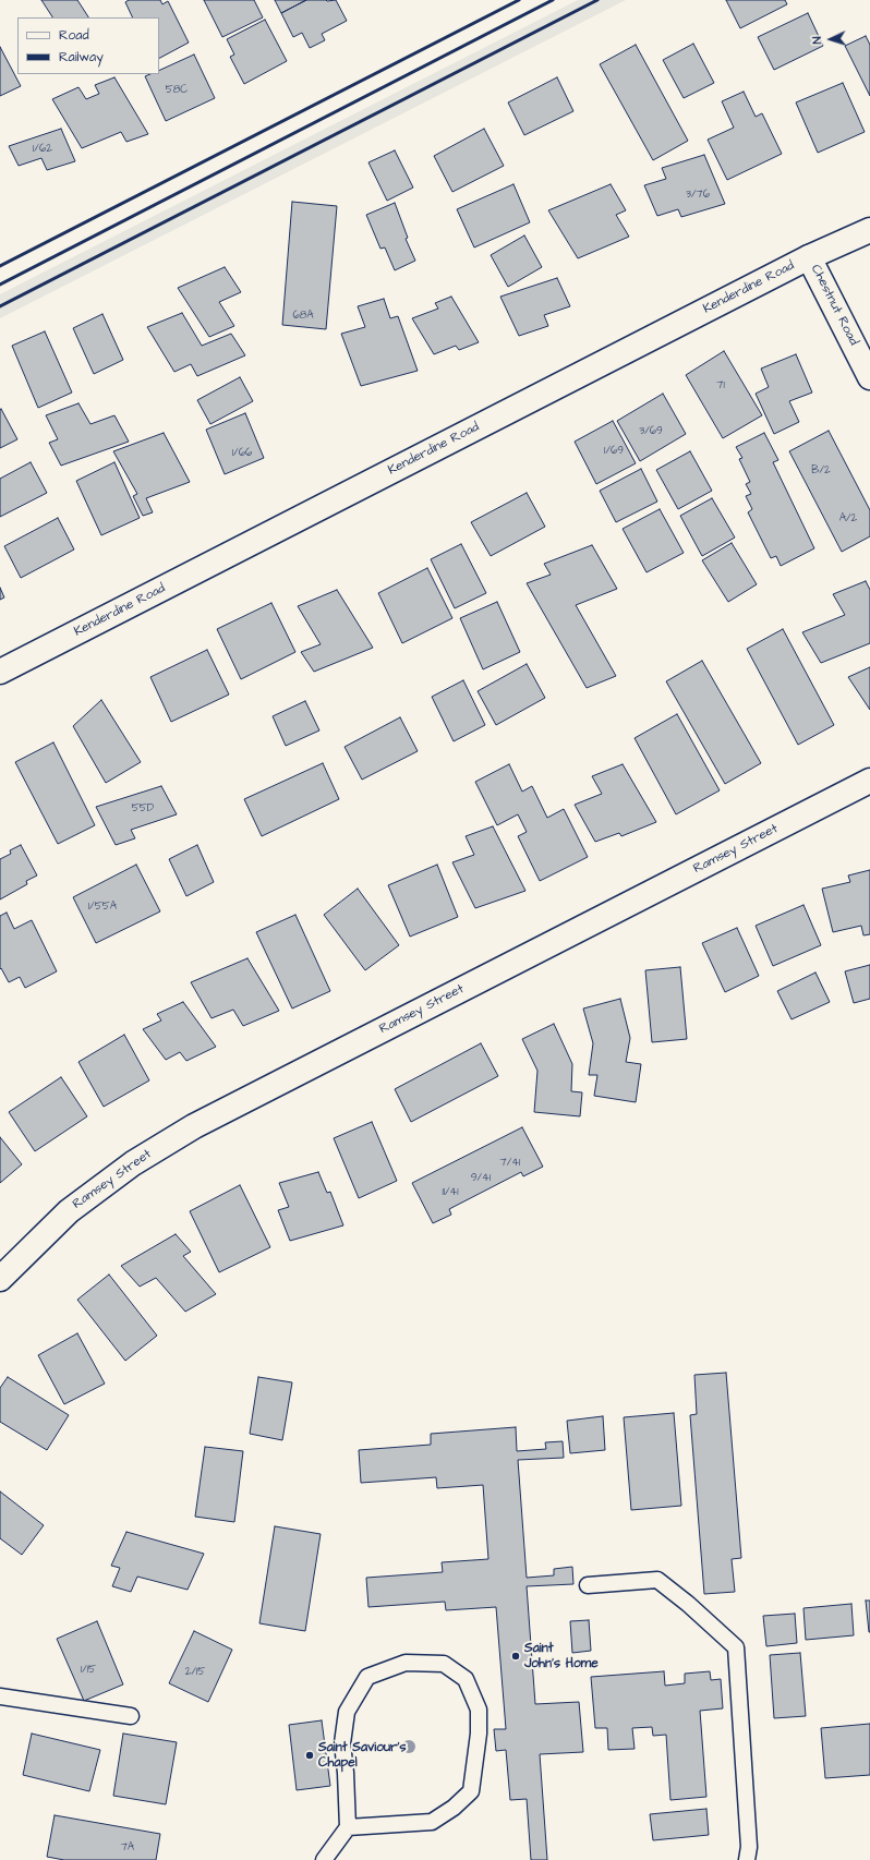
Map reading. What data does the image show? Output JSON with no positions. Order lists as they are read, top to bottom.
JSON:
{
  "streets": {
    "street": ["Kenderdine Road", "Chestnut Road", "Ramsey Street"]
  },
  "crossings": [
    ["Kenderdine Road", "Chestnut Road"]
  ],
  "places": ["Saint John's Home", "Saint Saviour's Chapel"],
  "house_numbers": [
    "58C",
    "1/62",
    "3/76",
    "68A",
    "71",
    "3/69",
    "1/69",
    "1/66",
    "B/2",
    "A/2",
    "55D",
    "1/55A",
    "7/41",
    "9/41",
    "11/41",
    "1/15",
    "2/15",
    "7A"
  ],
  "legend": ["Road", "Railway"],
  "north": "left"
}
